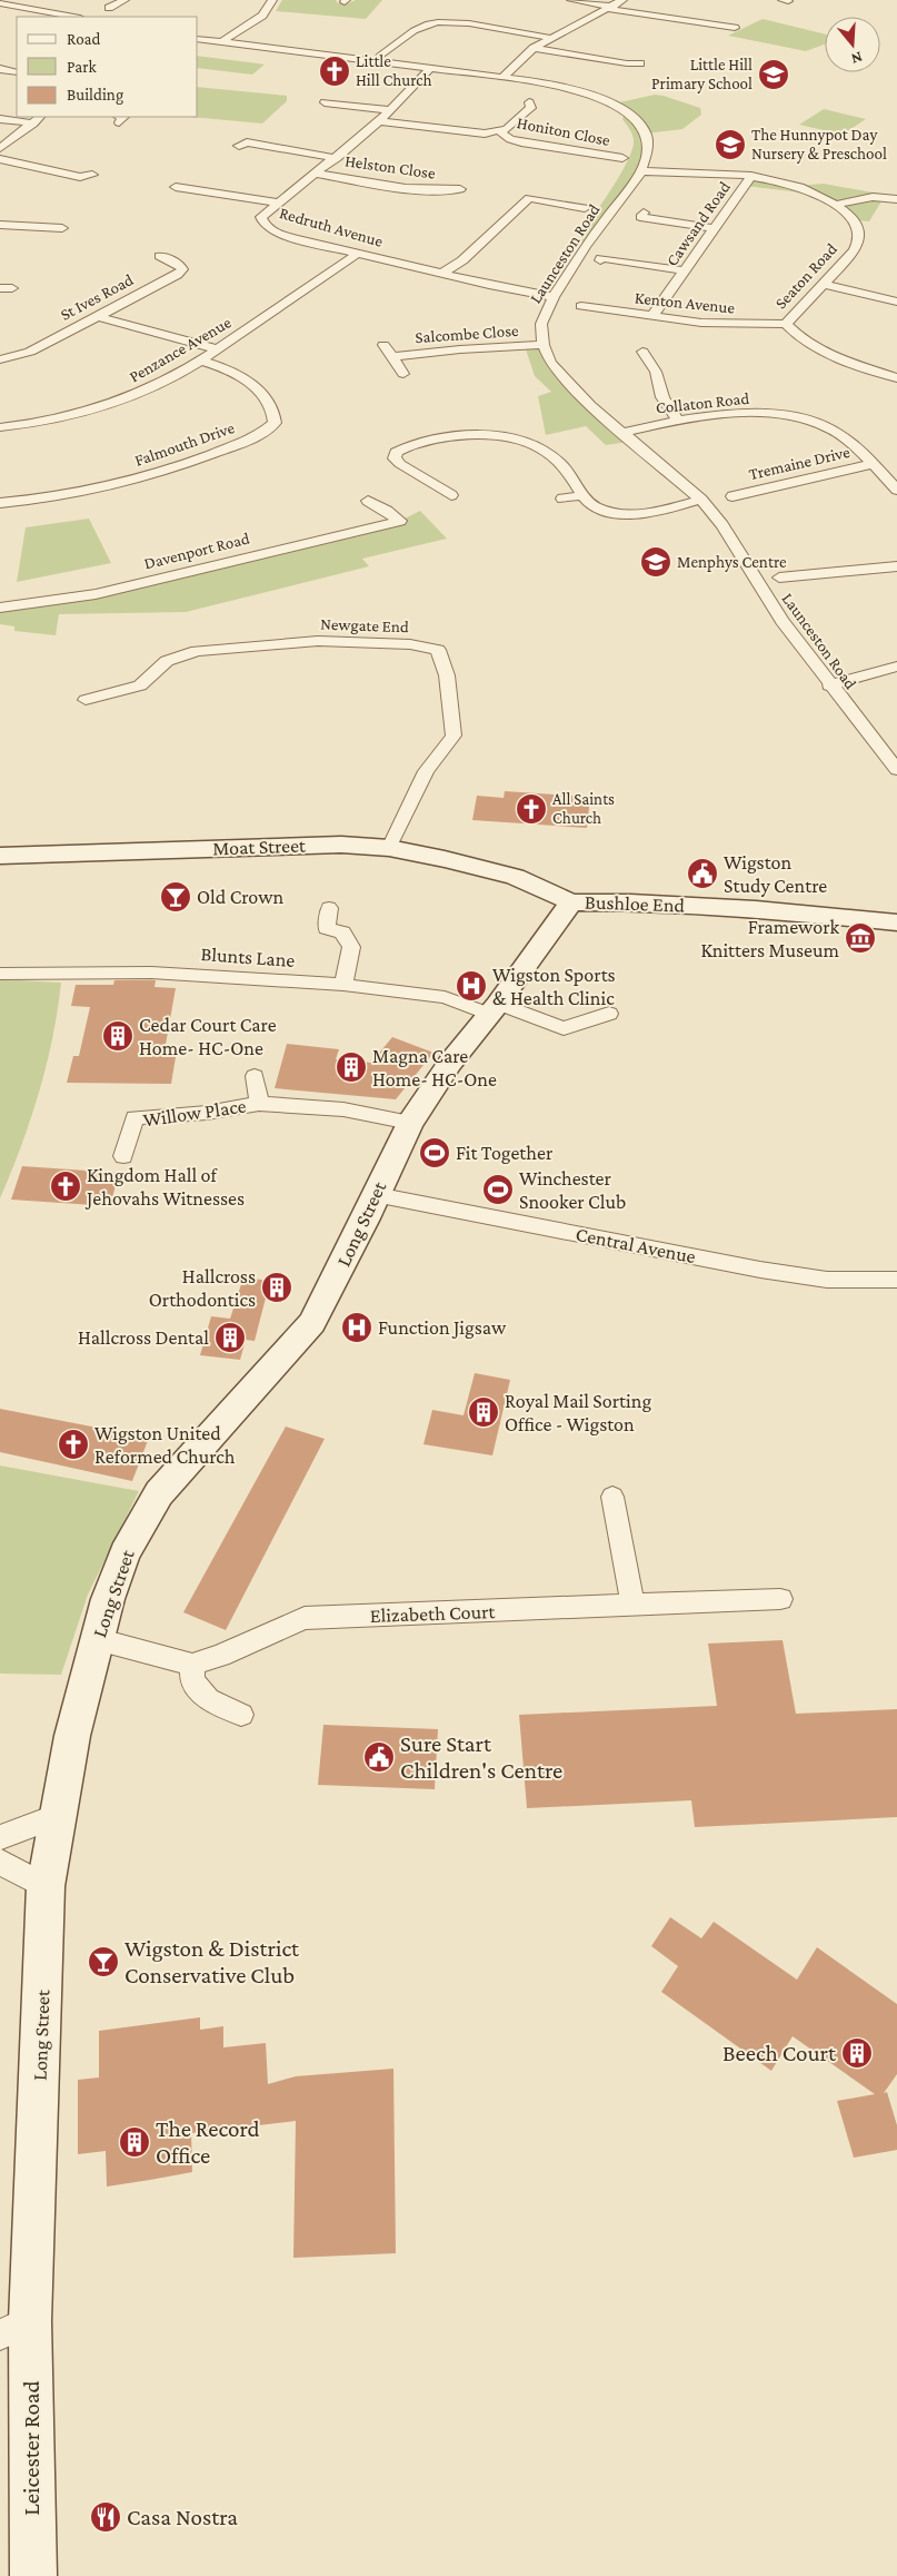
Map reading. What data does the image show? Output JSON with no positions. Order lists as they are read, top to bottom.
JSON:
{
  "streets": {
    "main road": ["Bushloe End"],
    "street": [
      "Honiton Close",
      "Helston Close",
      "Cawsand Road",
      "Redruth Avenue",
      "Launceston Road",
      "Seaton Road",
      "St Ives Road",
      "Kenton Avenue",
      "Salcombe Close",
      "Penzance Avenue",
      "Collaton Road",
      "Falmouth Drive",
      "Tremaine Drive",
      "Davenport Road",
      "Newgate End",
      "Moat Street",
      "Blunts Lane",
      "Willow Place",
      "Long Street",
      "Central Avenue",
      "Elizabeth Court",
      "Leicester Road"
    ]
  },
  "crossings": [
    ["Helston Close", "Redruth Avenue"],
    ["Cawsand Road", "Seaton Road"],
    ["Cawsand Road", "Kenton Avenue"],
    ["Redruth Avenue", "Launceston Road"],
    ["Redruth Avenue", "Penzance Avenue"],
    ["Launceston Road", "Seaton Road"],
    ["Launceston Road", "Salcombe Close"],
    ["Launceston Road", "Collaton Road"],
    ["Seaton Road", "Kenton Avenue"],
    ["Penzance Avenue", "Falmouth Drive"],
    ["Collaton Road", "Tremaine Drive"],
    ["Newgate End", "Moat Street"],
    ["Moat Street", "Bushloe End"],
    ["Moat Street", "Long Street"],
    ["Bushloe End", "Long Street"],
    ["Blunts Lane", "Long Street"],
    ["Willow Place", "Long Street"],
    ["Long Street", "Central Avenue"],
    ["Long Street", "Leicester Road"]
  ],
  "places": {
    "church": [
      "Little Hill Church",
      "All Saints Church",
      "Kingdom Hall of Jehovahs Witnesses",
      "Wigston United Reformed Church"
    ],
    "school or university": ["Little Hill Primary School", "The Hunnypot Day Nursery & Preschool", "Menphys Centre"],
    "public building": ["Wigston Study Centre", "Sure Start Children's Centre"],
    "bar": ["Old Crown", "Wigston & District Conservative Club"],
    "museum": ["Framework Knitters Museum"],
    "hospital": ["Wigston Sports & Health Clinic", "Function Jigsaw"],
    "building": [
      "Cedar Court Care Home- HC-One",
      "Magna Care Home- HC-One",
      "Hallcross Orthodontics",
      "Hallcross Dental",
      "Royal Mail Sorting Office - Wigston",
      "Beech Court",
      "The Record Office"
    ],
    "sports": ["Fit Together", "Winchester Snooker Club"],
    "restaurant": ["Casa Nostra"]
  },
  "legend": ["Road", "Park", "Building"],
  "north": "bottom"
}
